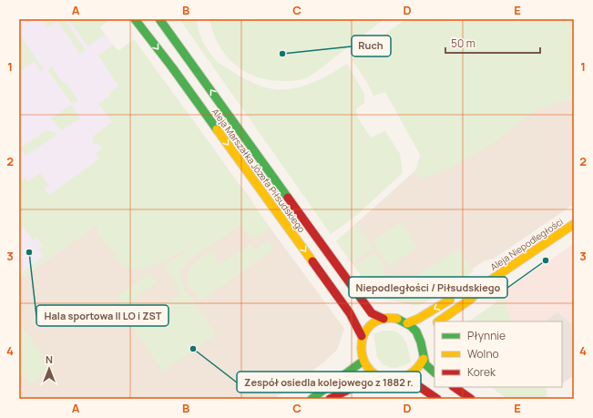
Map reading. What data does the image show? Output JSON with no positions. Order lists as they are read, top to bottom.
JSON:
{
  "streets": {
    "street": ["Aleja Marszałka Józefa Piłsudskiego", "Aleja Niepodległości"]
  },
  "places": [
    "Ruch",
    "Hala sportowa II LO i ZST",
    "Niepodległości / Piłsudskiego",
    "Zespół osiedla kolejowego z 1882 r."
  ],
  "legend": ["Płynnie", "Wolno", "Korek"],
  "scale_bar": "50 m",
  "north": "top",
  "grid": {
    "columns": [
      "A",
      "B",
      "C",
      "D",
      "E"
    ],
    "rows": [
      "1",
      "2",
      "3",
      "4"
    ]
  }
}
